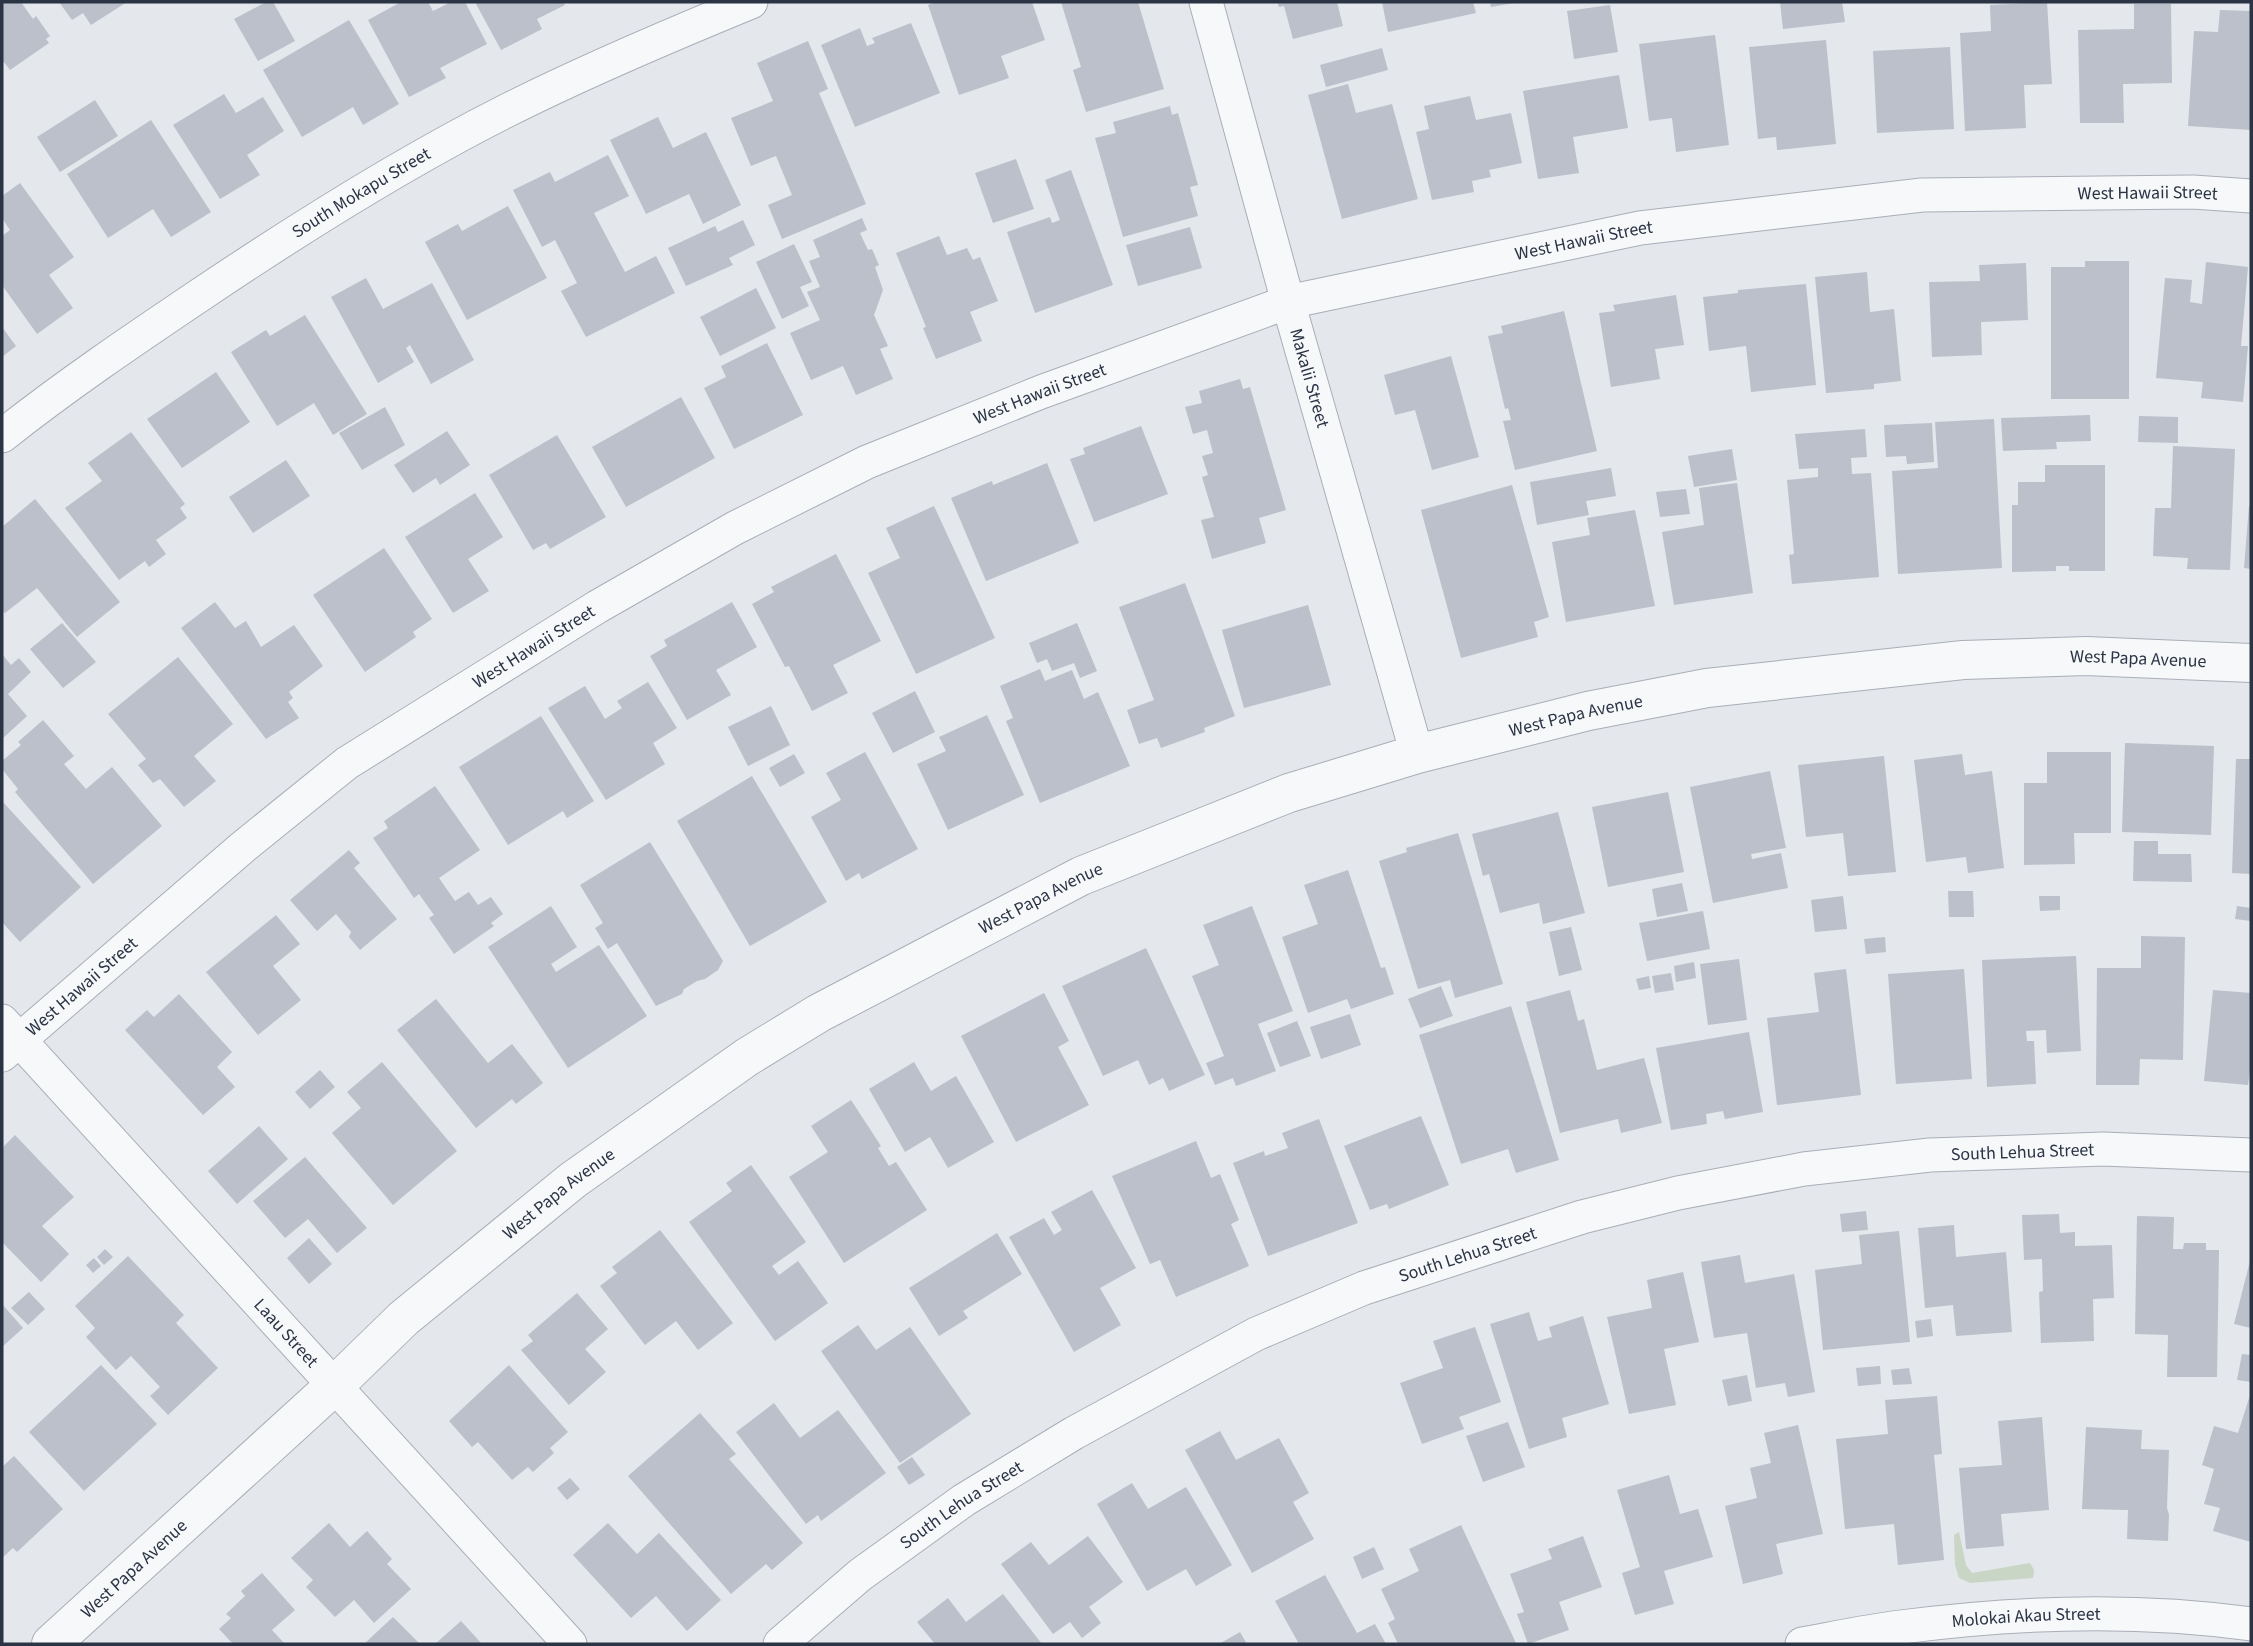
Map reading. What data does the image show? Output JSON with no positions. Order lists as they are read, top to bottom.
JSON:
{
  "streets": {
    "street": [
      "South Mokapu Street",
      "West Hawaii Street",
      "Makalii Street",
      "West Papa Avenue",
      "South Lehua Street",
      "Laau Street",
      "Molokai Akau Street"
    ]
  },
  "crossings": [
    ["West Hawaii Street", "Makalii Street"],
    ["West Hawaii Street", "Laau Street"],
    ["Makalii Street", "West Papa Avenue"],
    ["West Papa Avenue", "Laau Street"]
  ]
}
